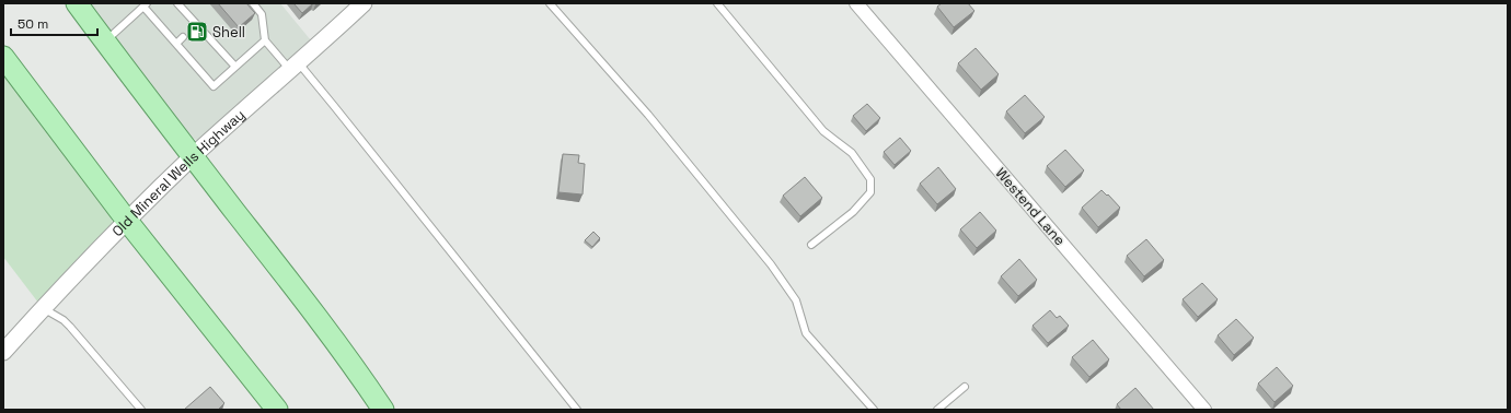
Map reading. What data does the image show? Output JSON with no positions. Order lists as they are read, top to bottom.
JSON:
{
  "streets": {
    "street": ["Old Mineral Wells Highway", "Westend Lane"]
  },
  "places": {
    "fuel station": ["Shell"]
  },
  "scale_bar": "50 m"
}
